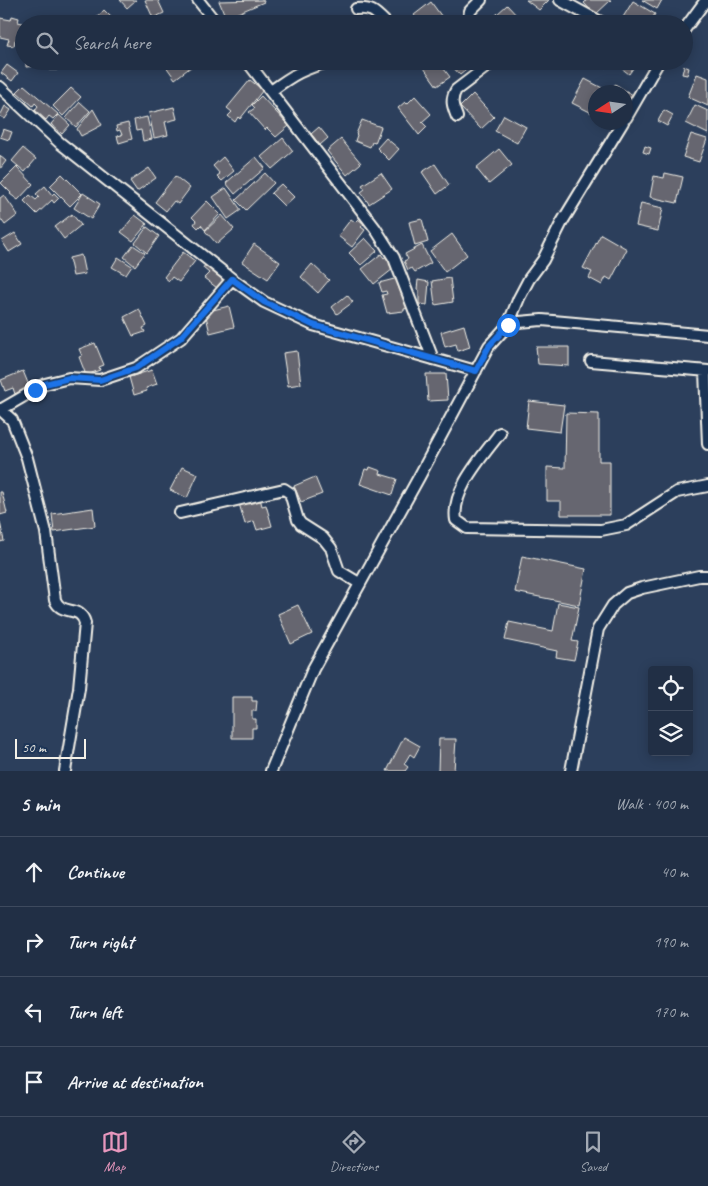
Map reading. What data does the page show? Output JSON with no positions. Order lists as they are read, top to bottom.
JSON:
{
  "scale_bar": "50 m",
  "north": "left",
  "page": {
    "search": "Search here",
    "scale": "50 m",
    "heading": ["5 min", "Walk · 400 m"],
    "list": [
      ["Continue", "40 m"],
      ["Turn right", "190 m"],
      ["Turn left", "170 m"],
      "Arrive at destination"
    ],
    "nav": ["Map", "Directions", "Saved"]
  }
}
